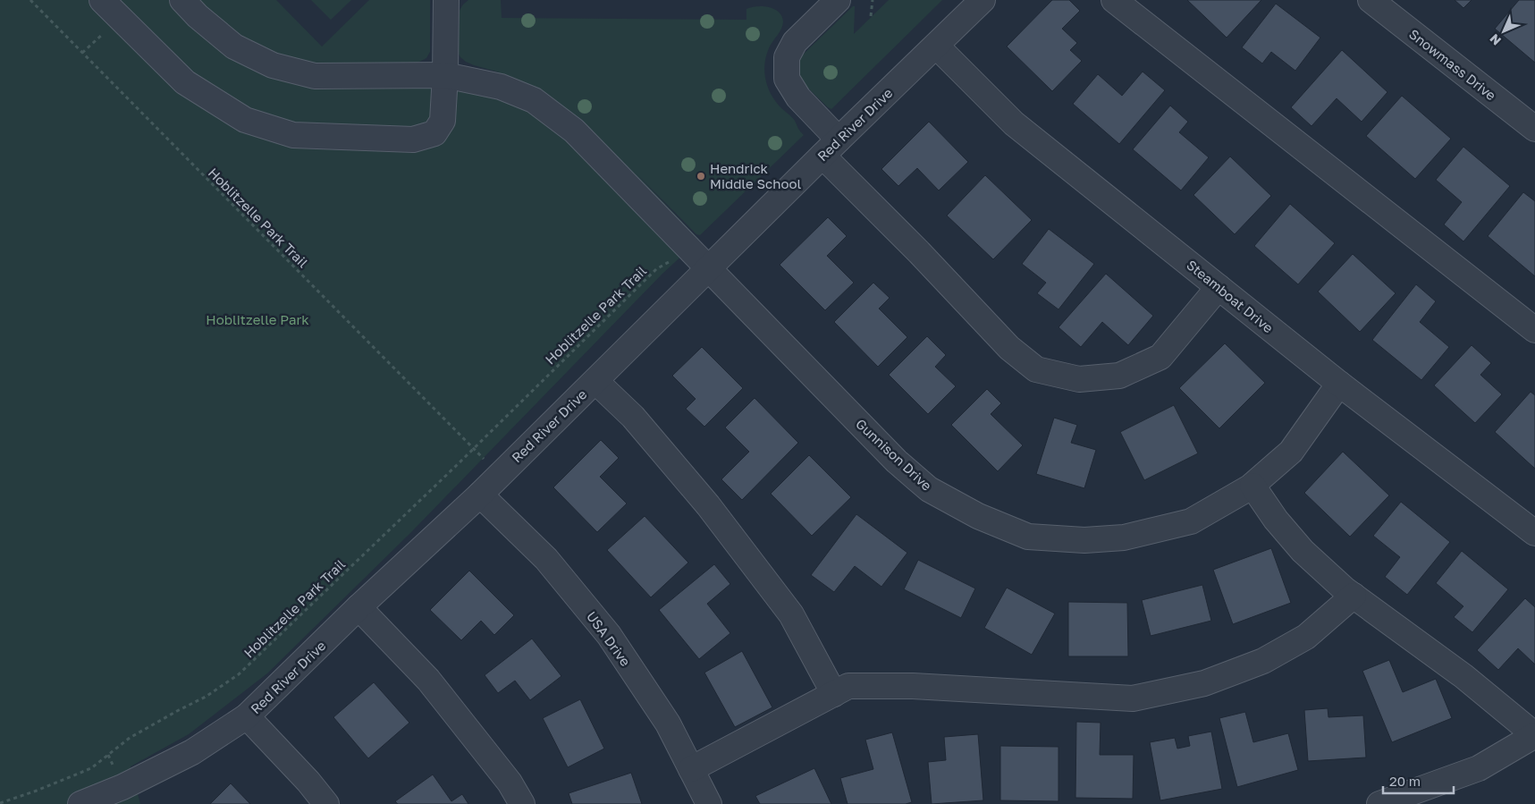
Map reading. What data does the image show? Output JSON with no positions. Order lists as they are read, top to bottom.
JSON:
{
  "streets": {
    "street": [
      "Snowmass Drive",
      "Red River Drive",
      "Steamboat Drive",
      "Gunnison Drive",
      "USA Drive"
    ],
    "path": ["Hoblitzelle Park Trail"]
  },
  "crossings": [
    ["Red River Drive", "Steamboat Drive"],
    ["Red River Drive", "Gunnison Drive"],
    ["Red River Drive", "USA Drive"],
    ["Steamboat Drive", "Gunnison Drive"]
  ],
  "parks": ["Hoblitzelle Park"],
  "places": ["Hendrick Middle School"],
  "scale_bar": "20 m",
  "north": "bottom left"
}
